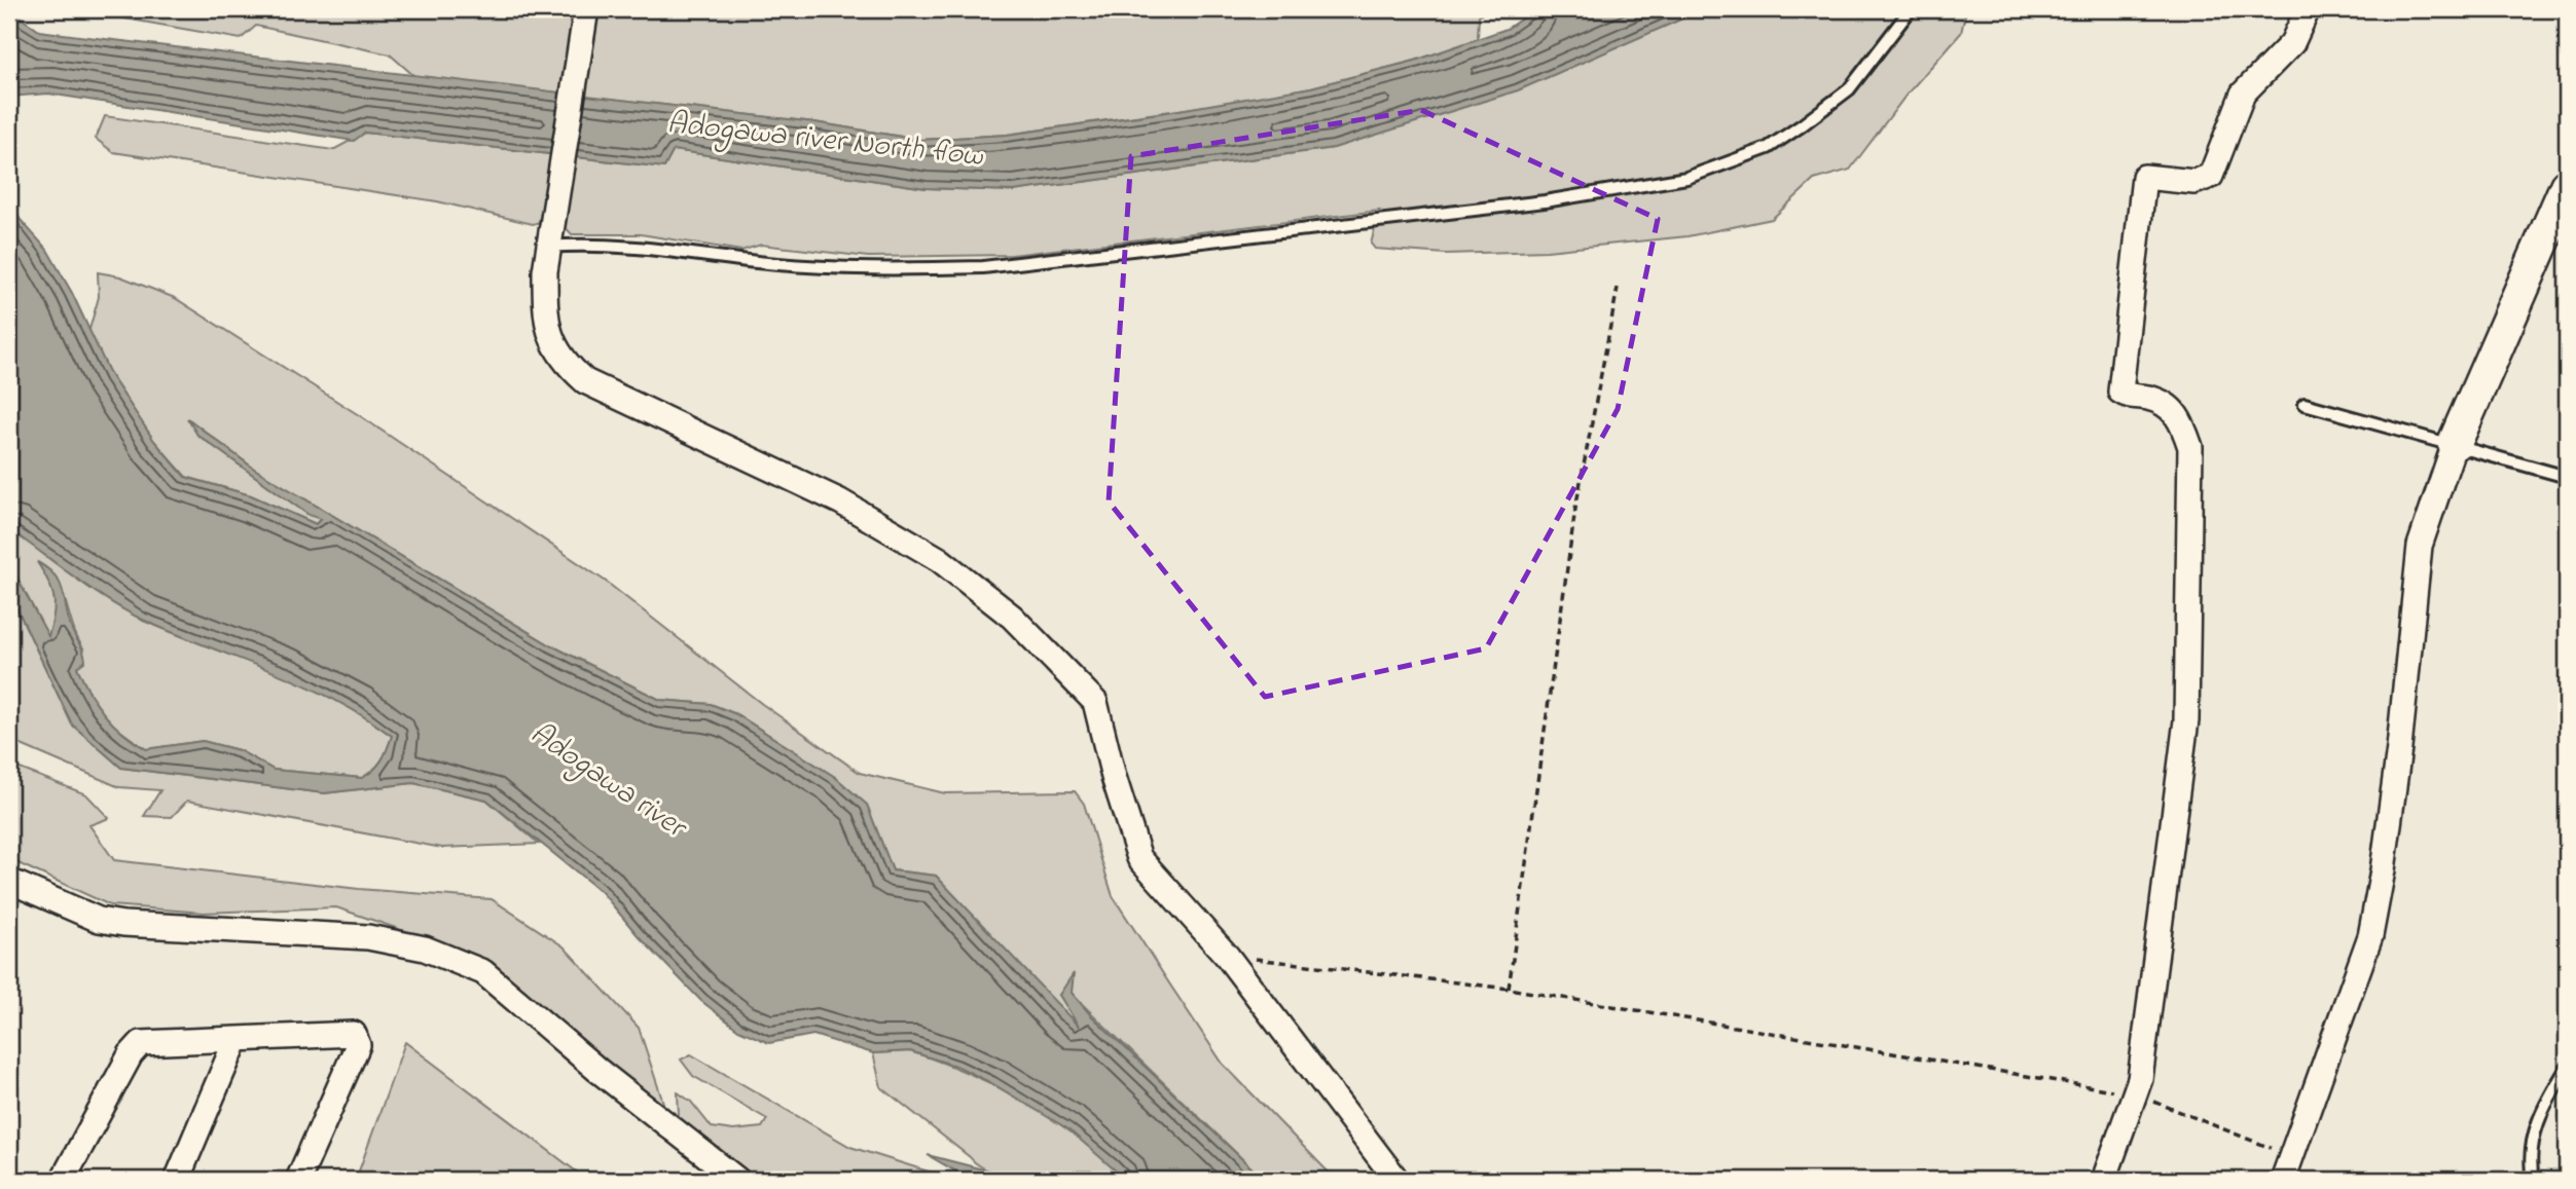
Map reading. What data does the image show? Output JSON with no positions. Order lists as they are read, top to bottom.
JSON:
{
  "water": ["Adogawa river North flow", "Adogawa river"]
}
